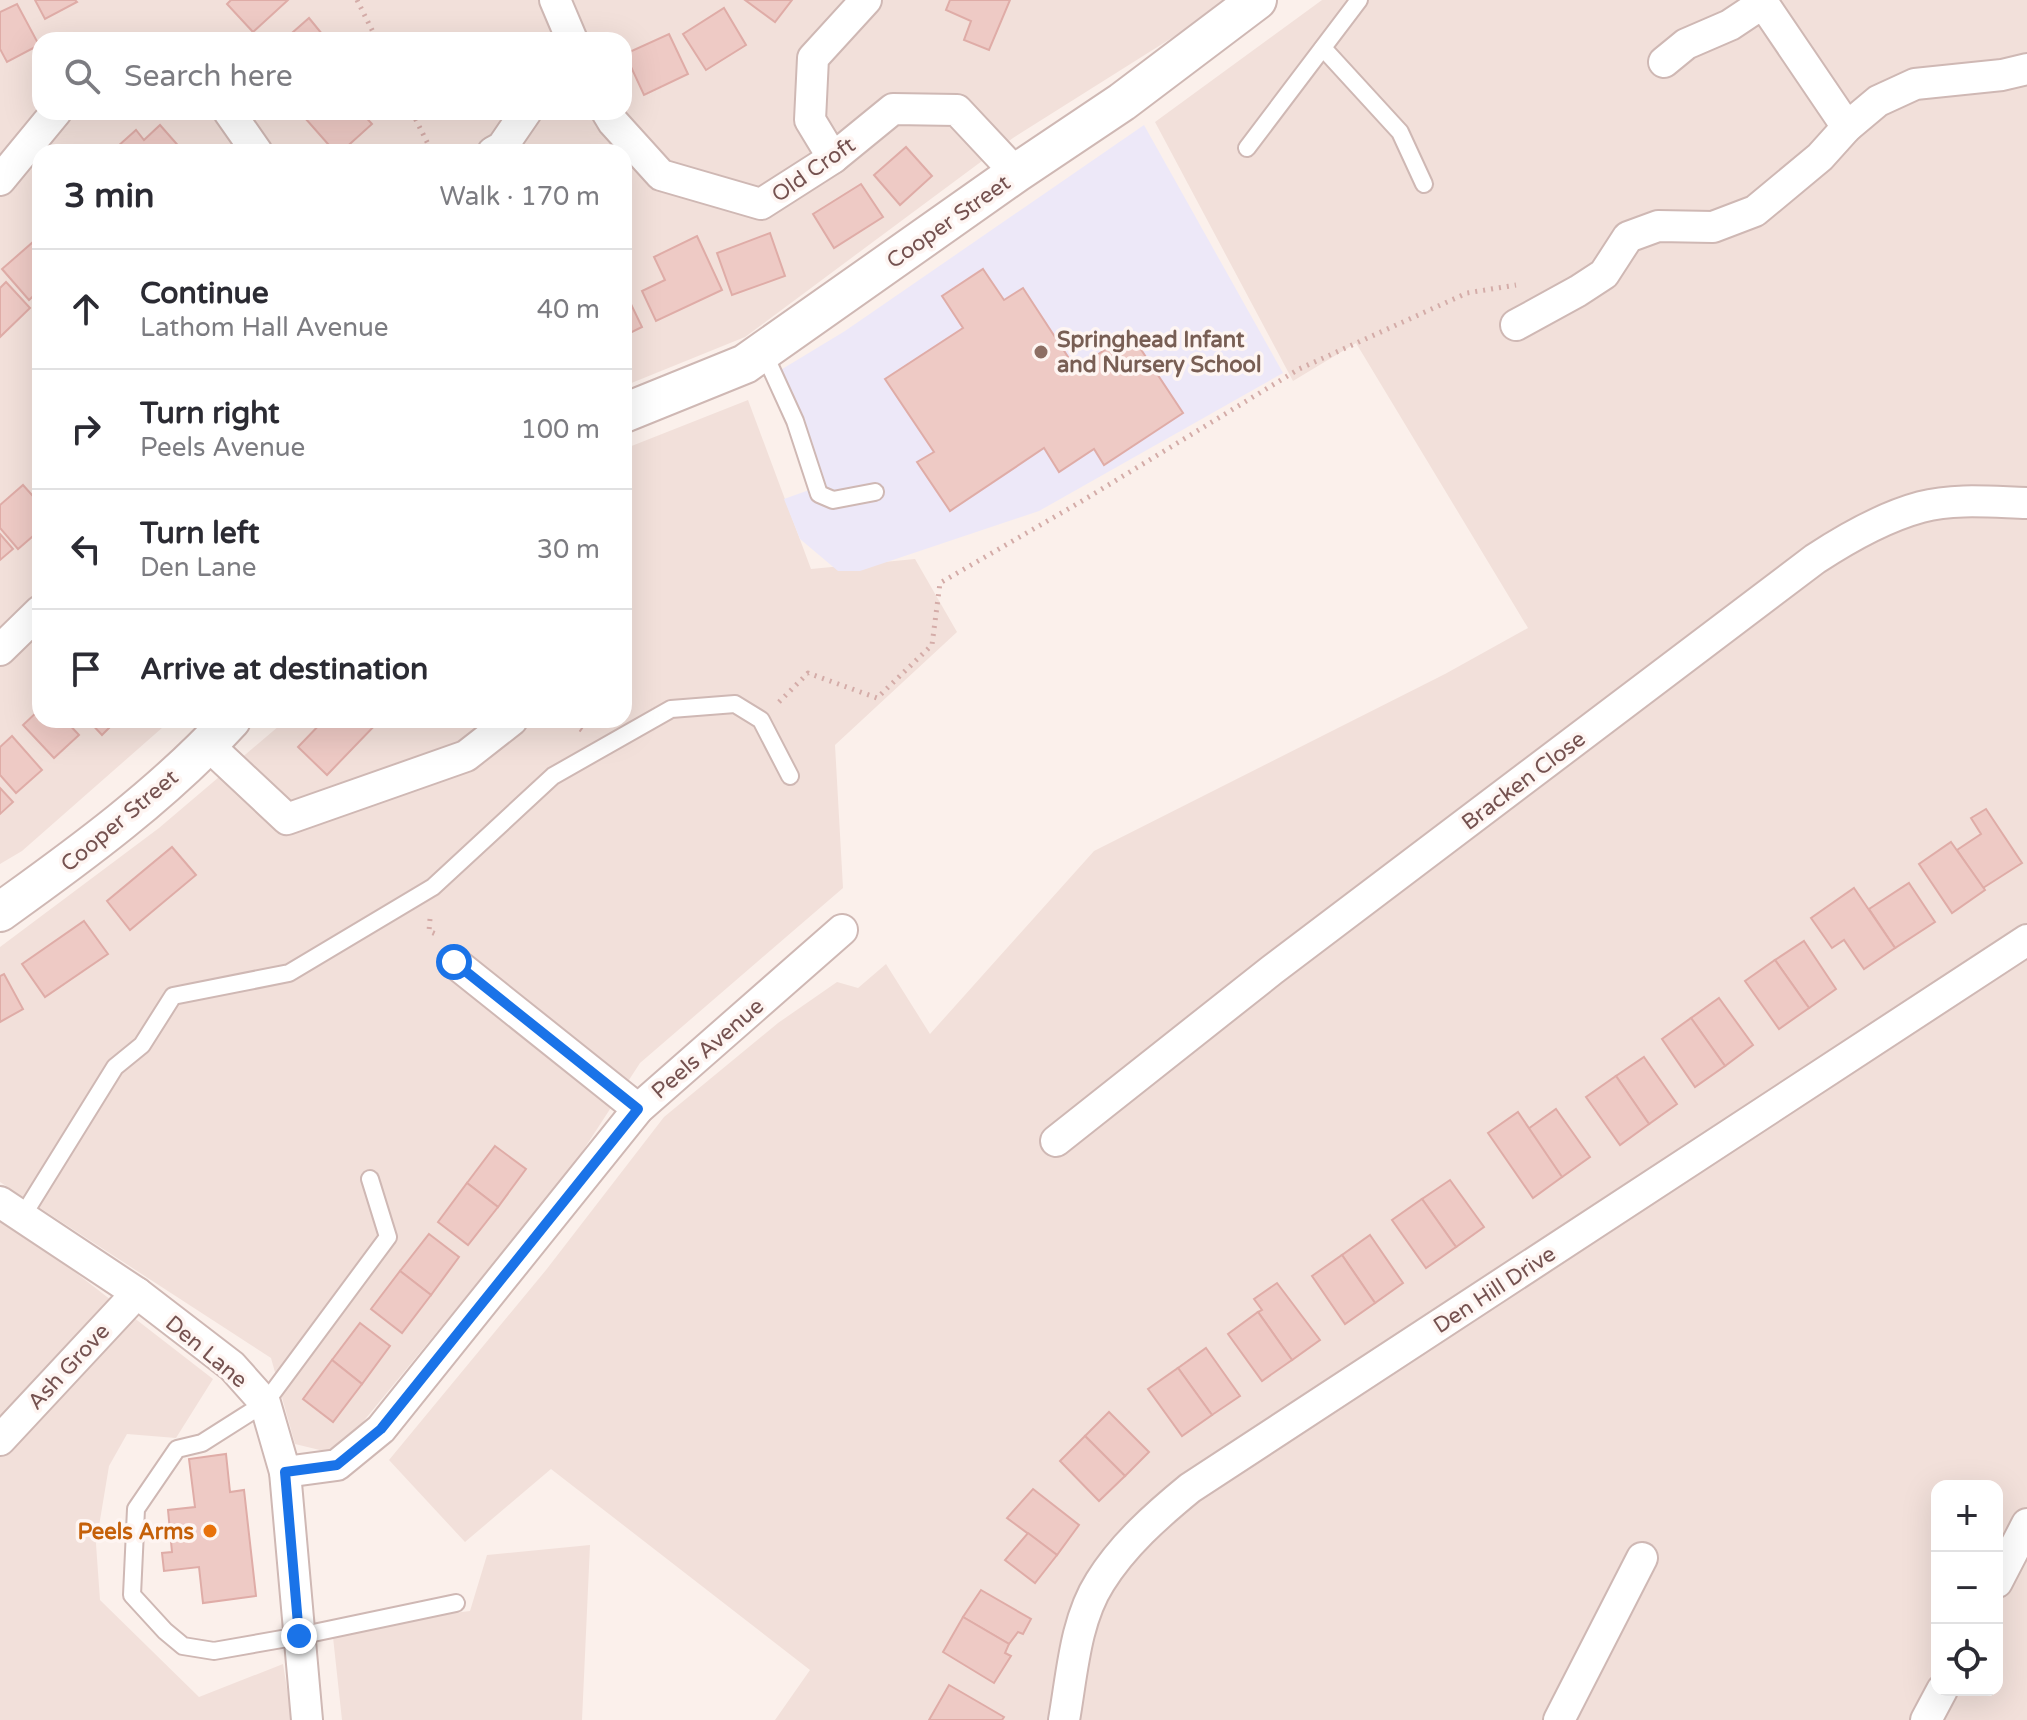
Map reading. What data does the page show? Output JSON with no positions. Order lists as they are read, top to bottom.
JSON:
{
  "streets": {
    "street": [
      "Old Croft",
      "Cooper Street",
      "Bracken Close",
      "Peels Avenue",
      "Den Hill Drive",
      "Den Lane",
      "Ash Grove"
    ]
  },
  "crossings": [
    ["Old Croft", "Cooper Street"],
    ["Peels Avenue", "Den Lane"],
    ["Den Lane", "Ash Grove"]
  ],
  "places": ["Springhead Infant and Nursery School", "Peels Arms"],
  "page": {
    "search": "Search here",
    "heading": ["3 min", "Walk · 170 m"],
    "list": [
      ["Continue", "Lathom Hall Avenue", "40 m"],
      ["Turn right", "Peels Avenue", "100 m"],
      ["Turn left", "Den Lane", "30 m"],
      "Arrive at destination"
    ],
    "map_buttons": ["+", "−"]
  }
}
